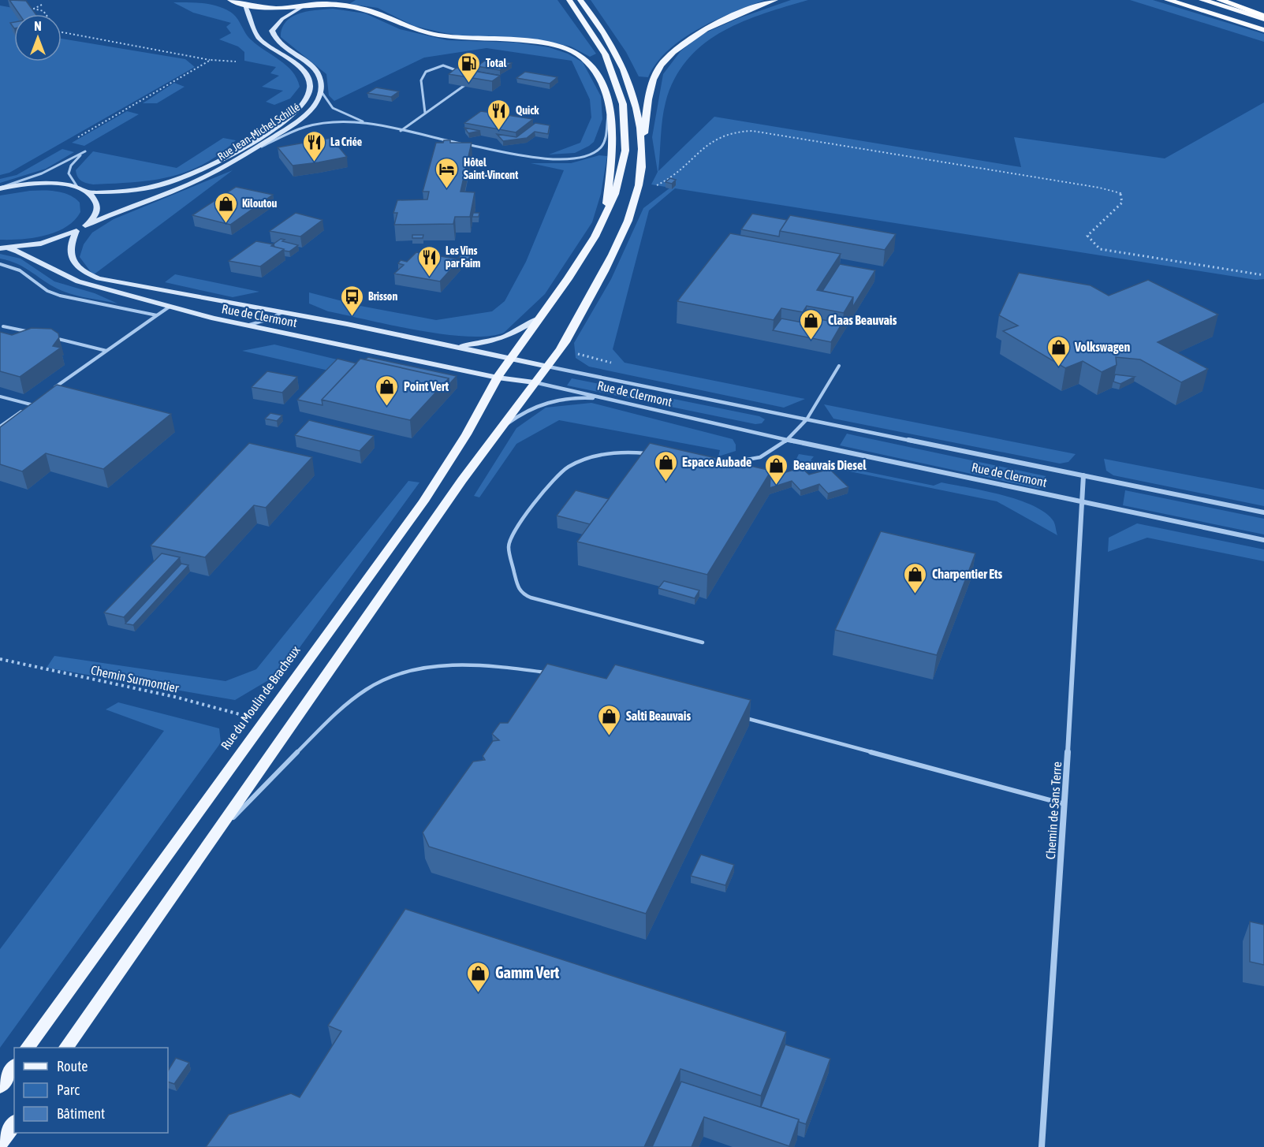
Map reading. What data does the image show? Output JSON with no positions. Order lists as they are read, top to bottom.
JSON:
{
  "streets": {
    "main road": ["Rue Jean-Michel Schillé", "Rue de Clermont", "Rue du Moulin de Bracheux"],
    "street": ["Chemin de Sans Terre"],
    "path": ["Chemin Surmontier"]
  },
  "crossings": [
    ["Rue de Clermont", "Rue du Moulin de Bracheux"],
    ["Rue de Clermont", "Chemin de Sans Terre"],
    ["Chemin Surmontier", "Rue du Moulin de Bracheux"]
  ],
  "places": {
    "fuel station": ["Total"],
    "restaurant": ["Quick", "La Criée", "Les Vins par Faim"],
    "hotel": ["Hôtel Saint-Vincent"],
    "shop": [
      "Kiloutou",
      "Claas Beauvais",
      "Volkswagen",
      "Point Vert",
      "Espace Aubade",
      "Beauvais Diesel",
      "Charpentier Ets",
      "Salti Beauvais",
      "Gamm Vert"
    ],
    "bus stop": ["Brisson"]
  },
  "legend": ["Route", "Parc", "Bâtiment"],
  "north": "top"
}
